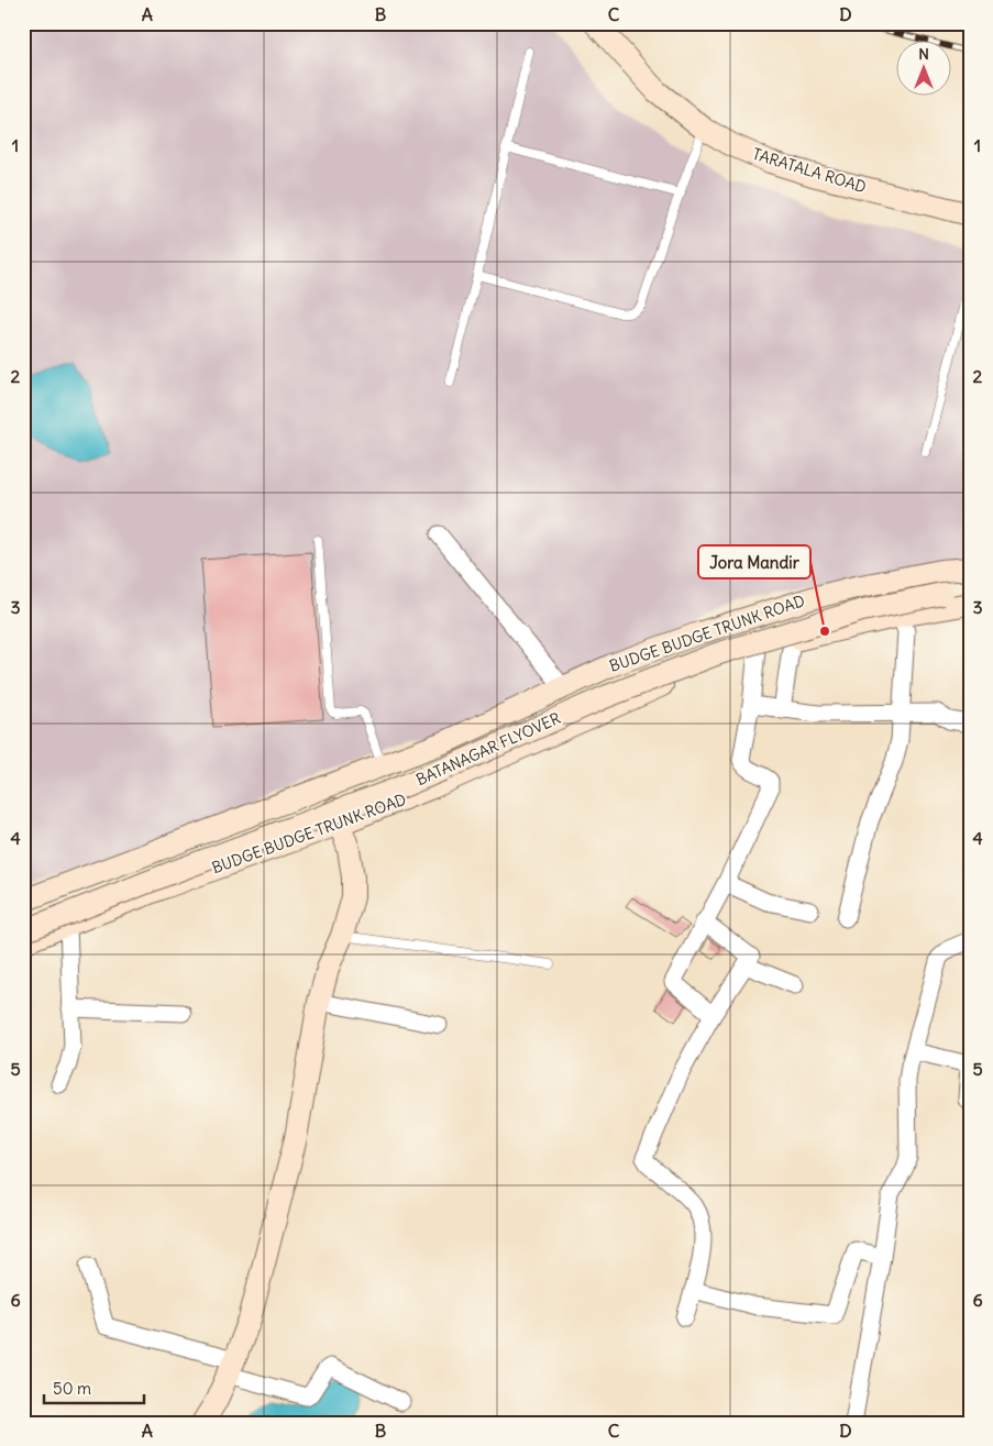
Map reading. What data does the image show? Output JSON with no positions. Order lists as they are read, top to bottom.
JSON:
{
  "streets": {
    "street": ["TARATALA ROAD", "BUDGE BUDGE TRUNK ROAD", "BATANAGAR FLYOVER"]
  },
  "crossings": [
    ["BUDGE BUDGE TRUNK ROAD", "BATANAGAR FLYOVER"]
  ],
  "places": ["Jora Mandir"],
  "scale_bar": "50 m",
  "north": "top",
  "grid": {
    "columns": [
      "A",
      "B",
      "C",
      "D"
    ],
    "rows": [
      "1",
      "2",
      "3",
      "4",
      "5",
      "6"
    ]
  }
}
